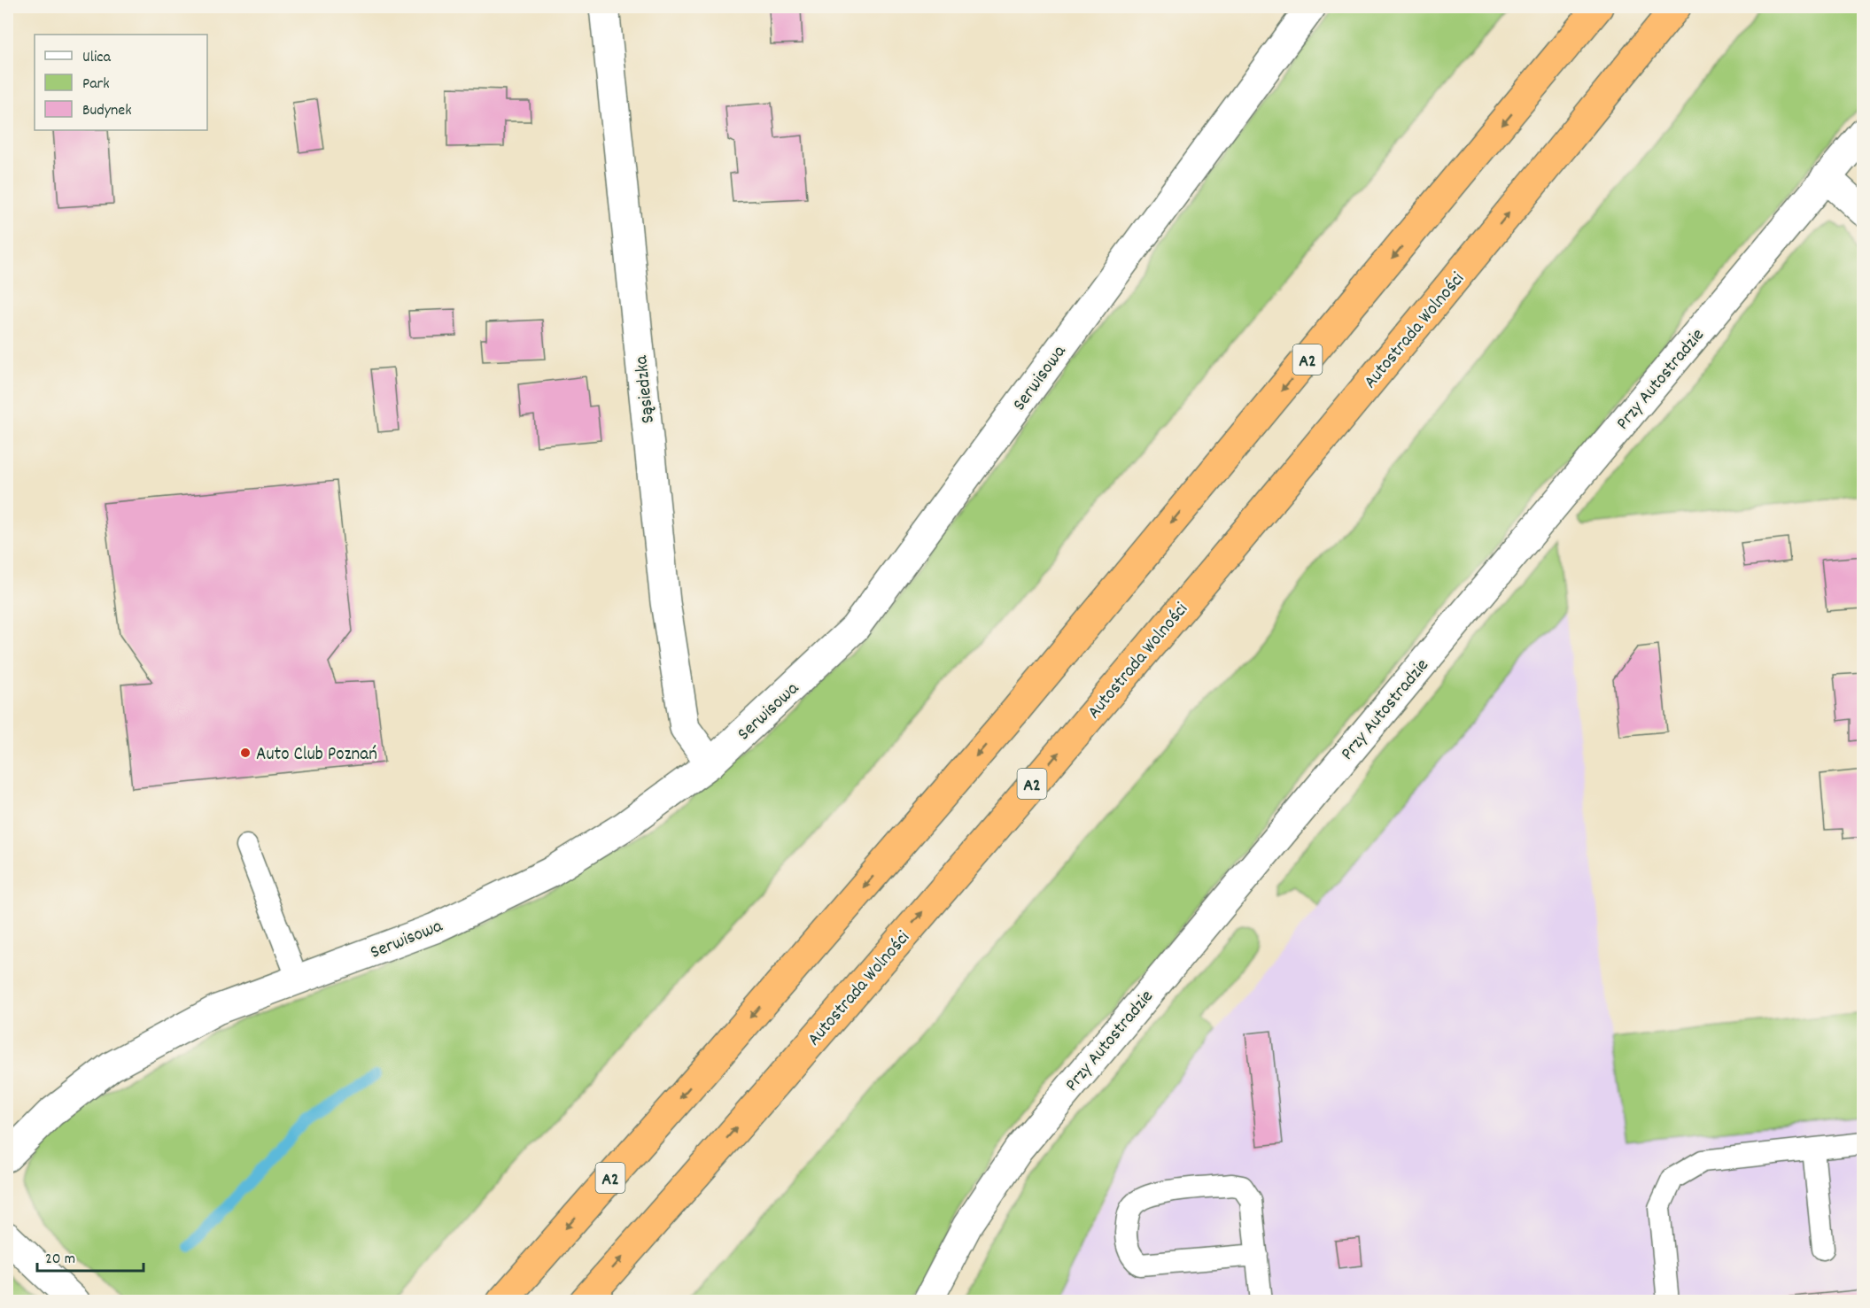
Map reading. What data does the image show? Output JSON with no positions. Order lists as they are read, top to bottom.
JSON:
{
  "streets": {
    "highway": ["Autostrada Wolności", "A2"],
    "street": ["Serwisowa", "Przy Autostradzie", "Sąsiedzka"]
  },
  "crossings": [
    ["Serwisowa", "Sąsiedzka"]
  ],
  "places": ["Auto Club Poznań"],
  "legend": ["Ulica", "Park", "Budynek"],
  "scale_bar": "20 m"
}
